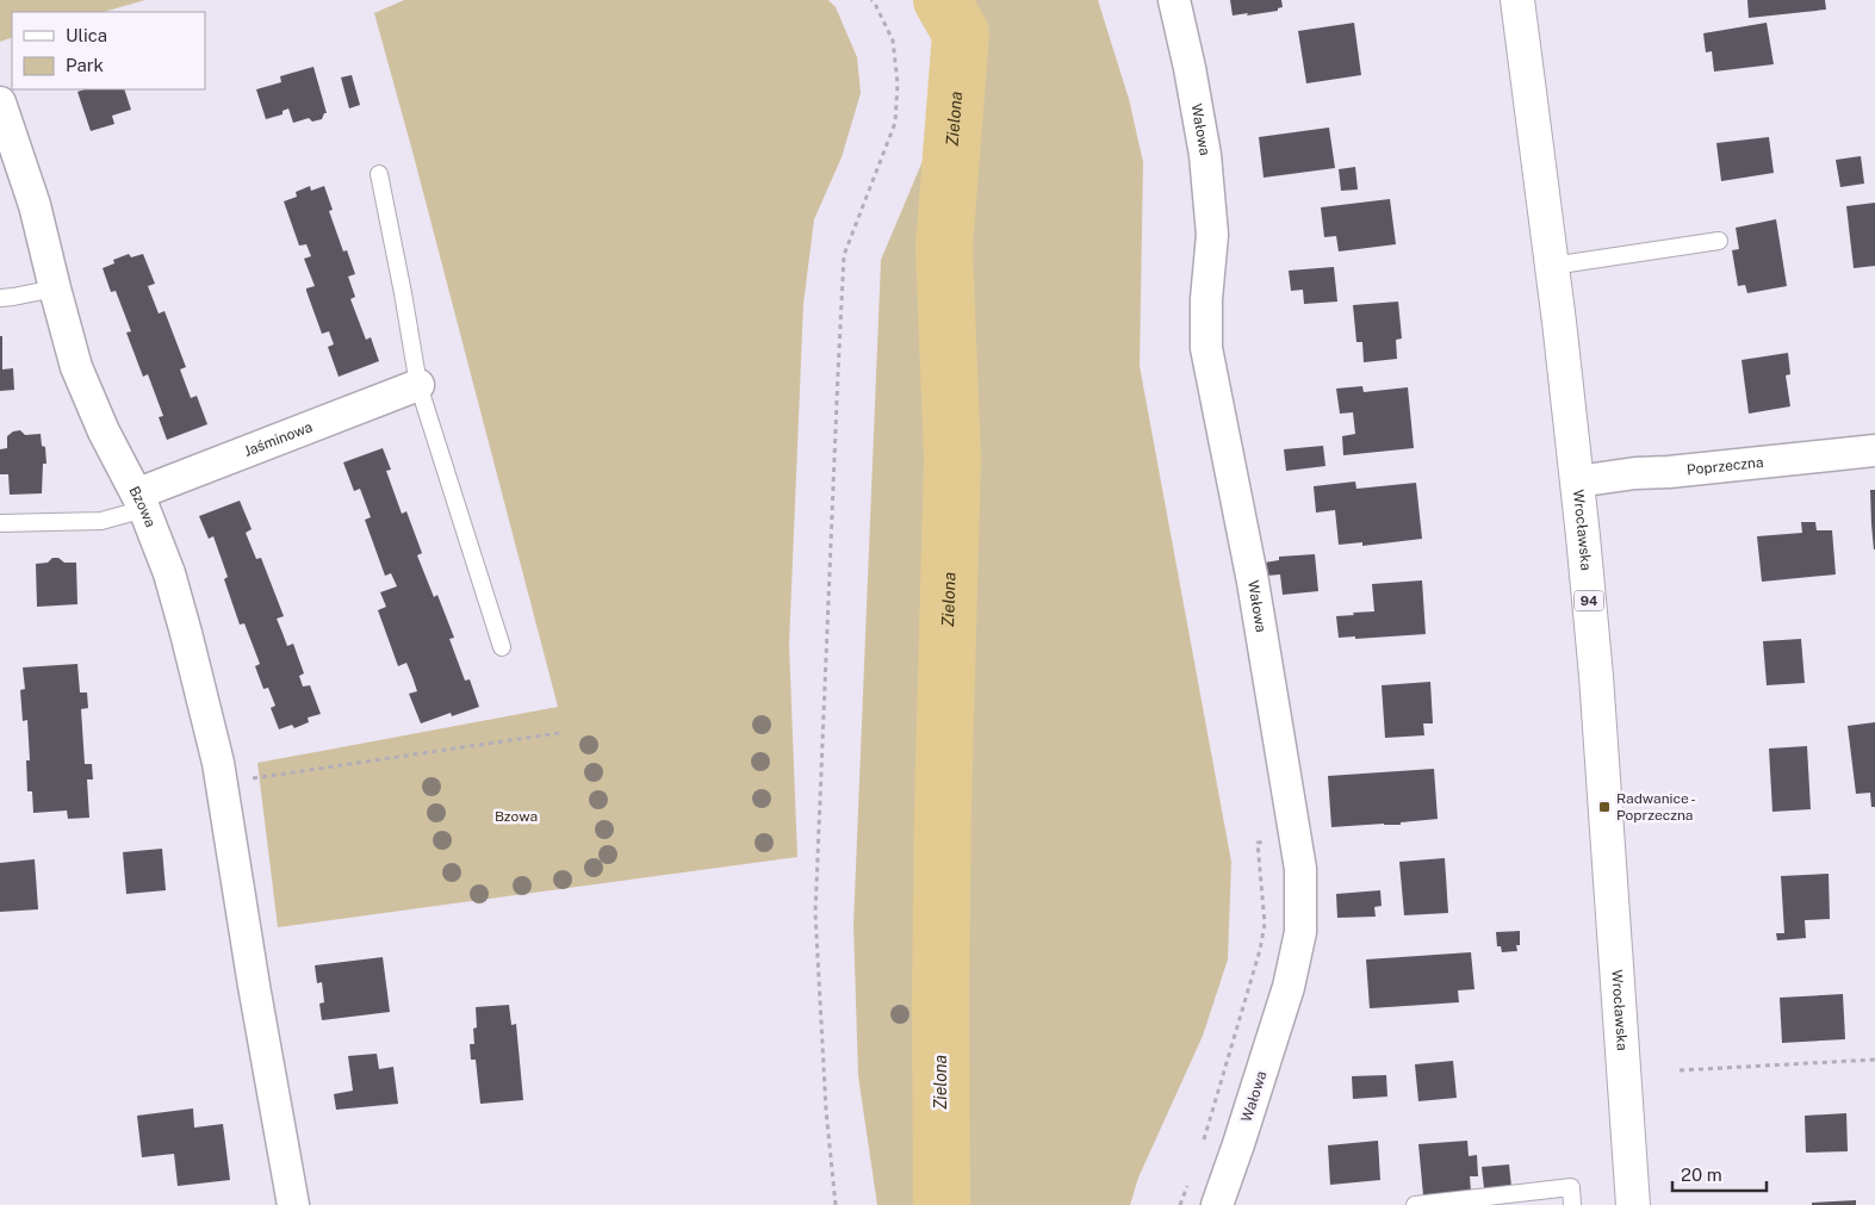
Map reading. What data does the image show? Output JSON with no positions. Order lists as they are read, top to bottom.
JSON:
{
  "streets": {
    "main road": ["Wrocławska", "94"],
    "street": [
      "Wałowa",
      "Jaśminowa",
      "Poprzeczna",
      "Bzowa"
    ]
  },
  "crossings": [
    ["Jaśminowa", "Bzowa"],
    ["Poprzeczna", "Wrocławska"]
  ],
  "water": ["Zielona"],
  "parks": ["Bzowa"],
  "places": {
    "transit": ["Radwanice - Poprzeczna"]
  },
  "legend": ["Ulica", "Park"],
  "scale_bar": "20 m"
}
